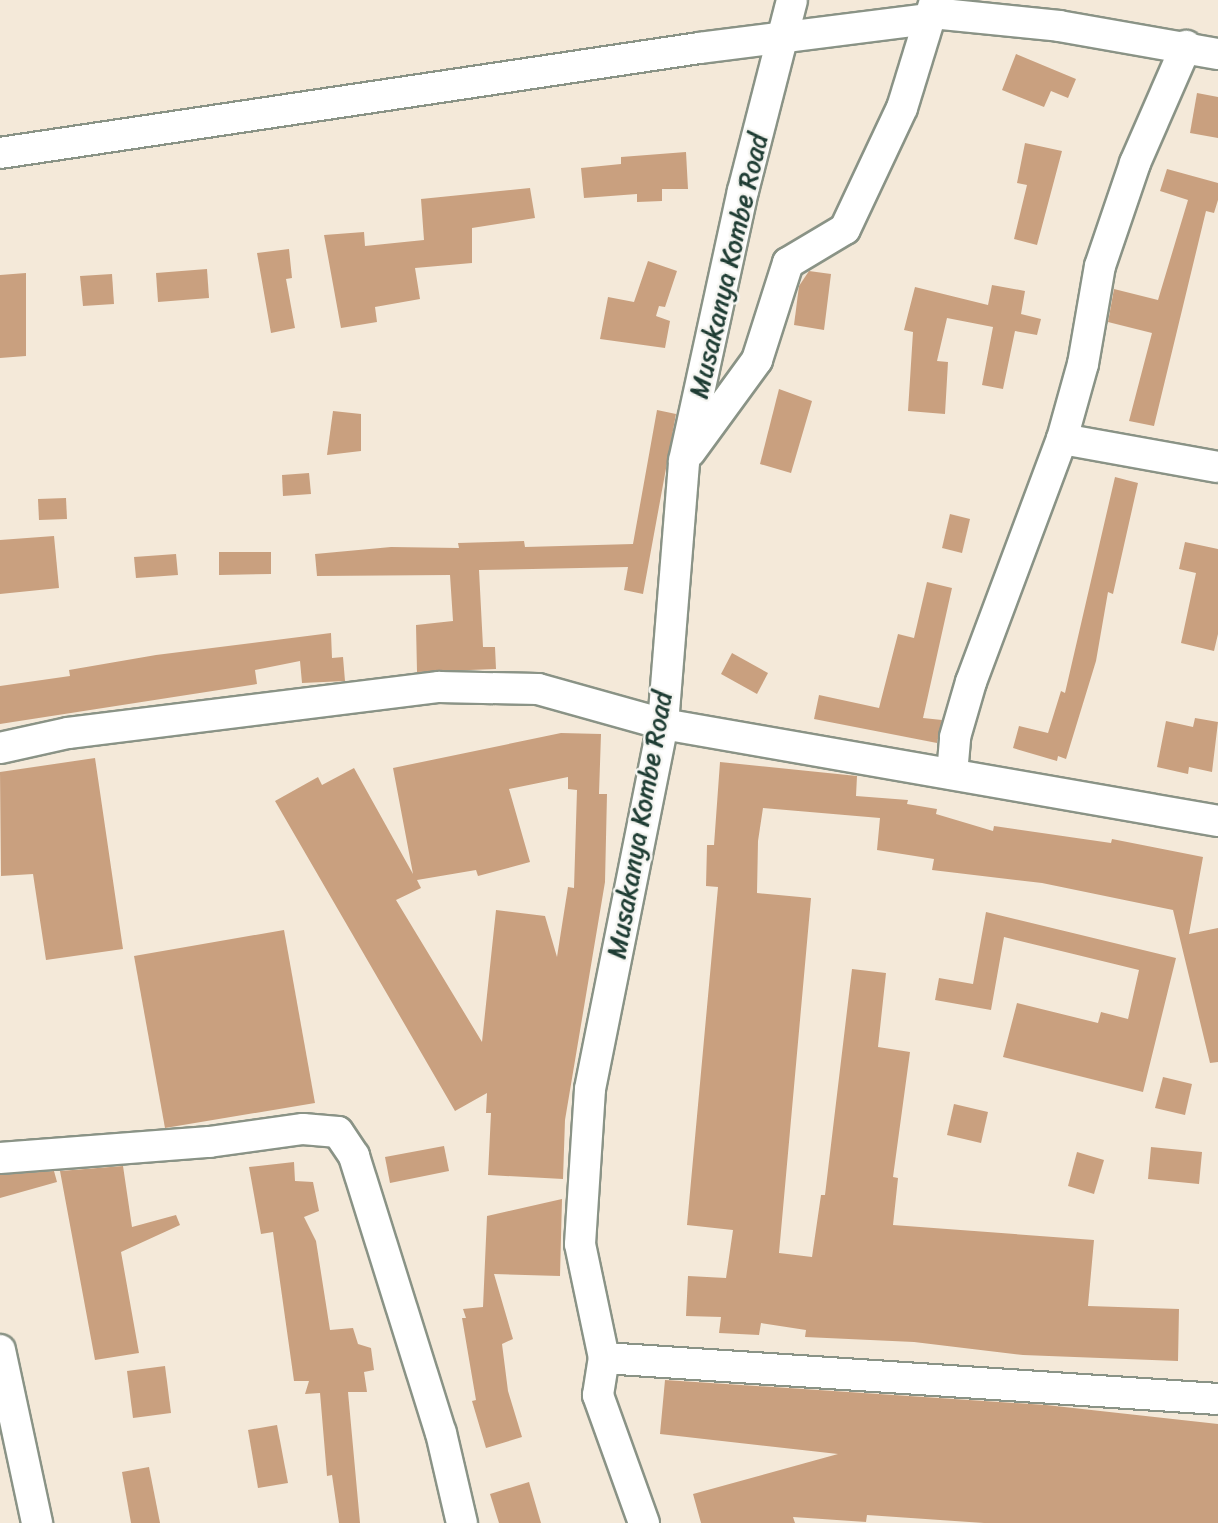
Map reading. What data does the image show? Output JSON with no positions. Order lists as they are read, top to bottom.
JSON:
{
  "streets": {
    "street": ["Musakanya Kombe Road"]
  }
}
